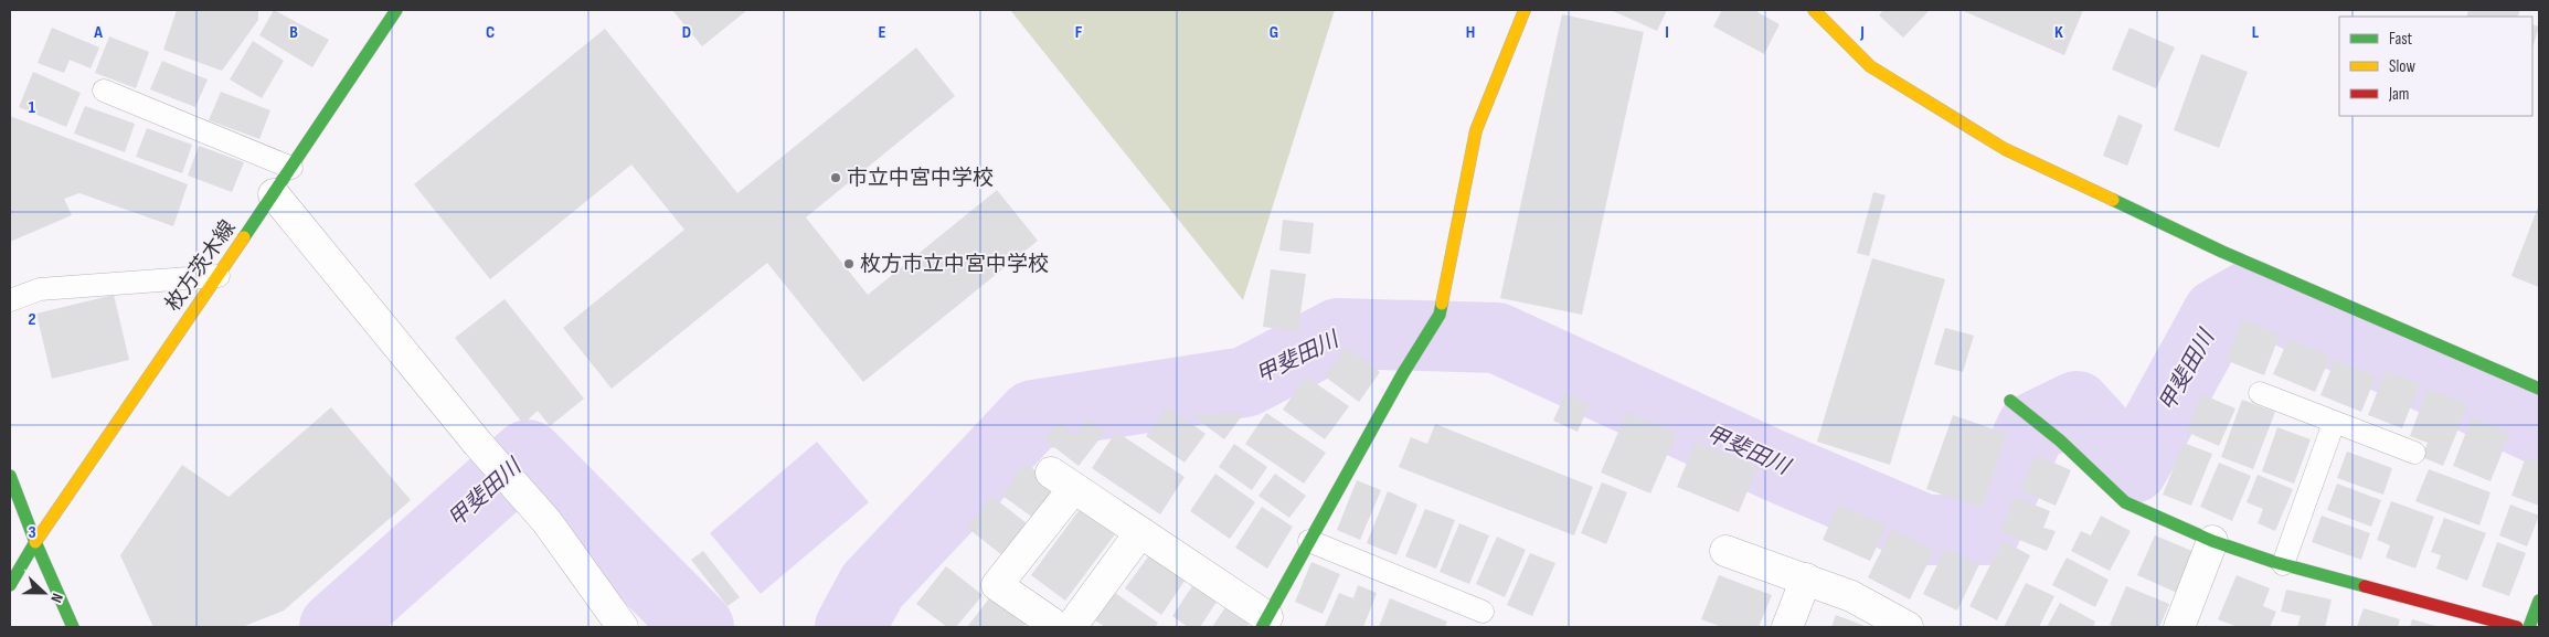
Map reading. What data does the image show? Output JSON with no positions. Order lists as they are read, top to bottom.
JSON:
{
  "streets": {
    "main road": ["枚方茨木線"]
  },
  "water": ["甲斐田川"],
  "places": ["市立中宮中学校", "枚方市立中宮中学校"],
  "legend": ["Fast", "Slow", "Jam"],
  "north": "right",
  "grid": {
    "columns": [
      "A",
      "B",
      "C",
      "D",
      "E",
      "F",
      "G",
      "H",
      "I",
      "J",
      "K",
      "L"
    ],
    "rows": ["1", "2", "3"]
  }
}
